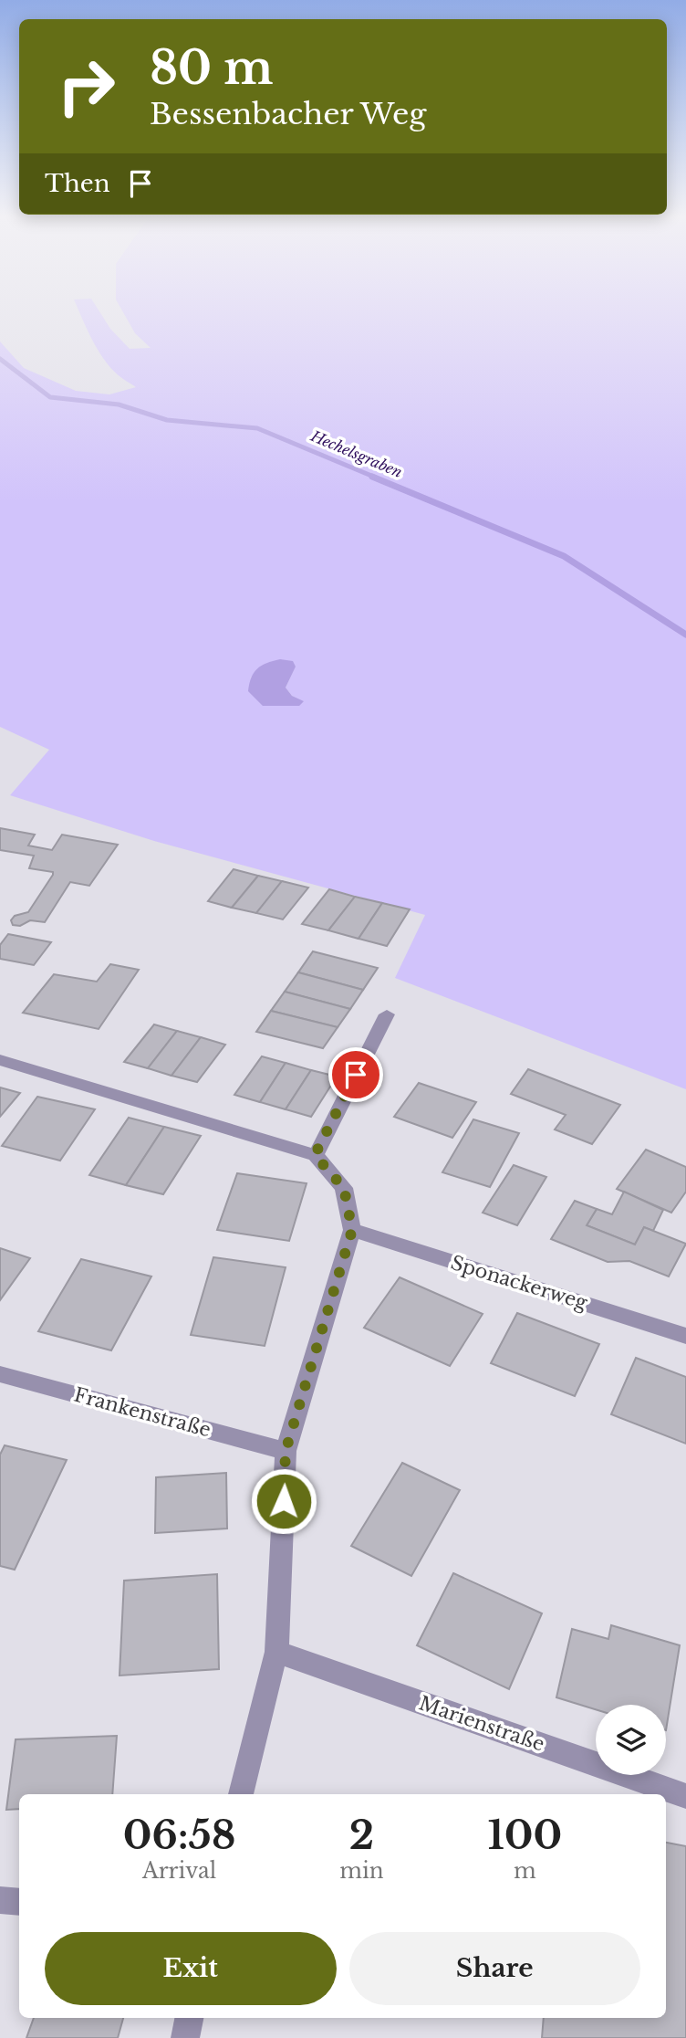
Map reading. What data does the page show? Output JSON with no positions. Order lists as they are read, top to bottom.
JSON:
{
  "streets": {
    "street": ["Sponackerweg", "Frankenstraße", "Marienstraße"]
  },
  "water": ["Hechelsgraben"],
  "page": {
    "turn": ["80 m", "Bessenbacher Weg"],
    "then": "Then",
    "eta": [
      "06:58",
      "Arrival",
      "2",
      "min",
      "100",
      "m"
    ],
    "buttons": ["Exit", "Share"]
  }
}
